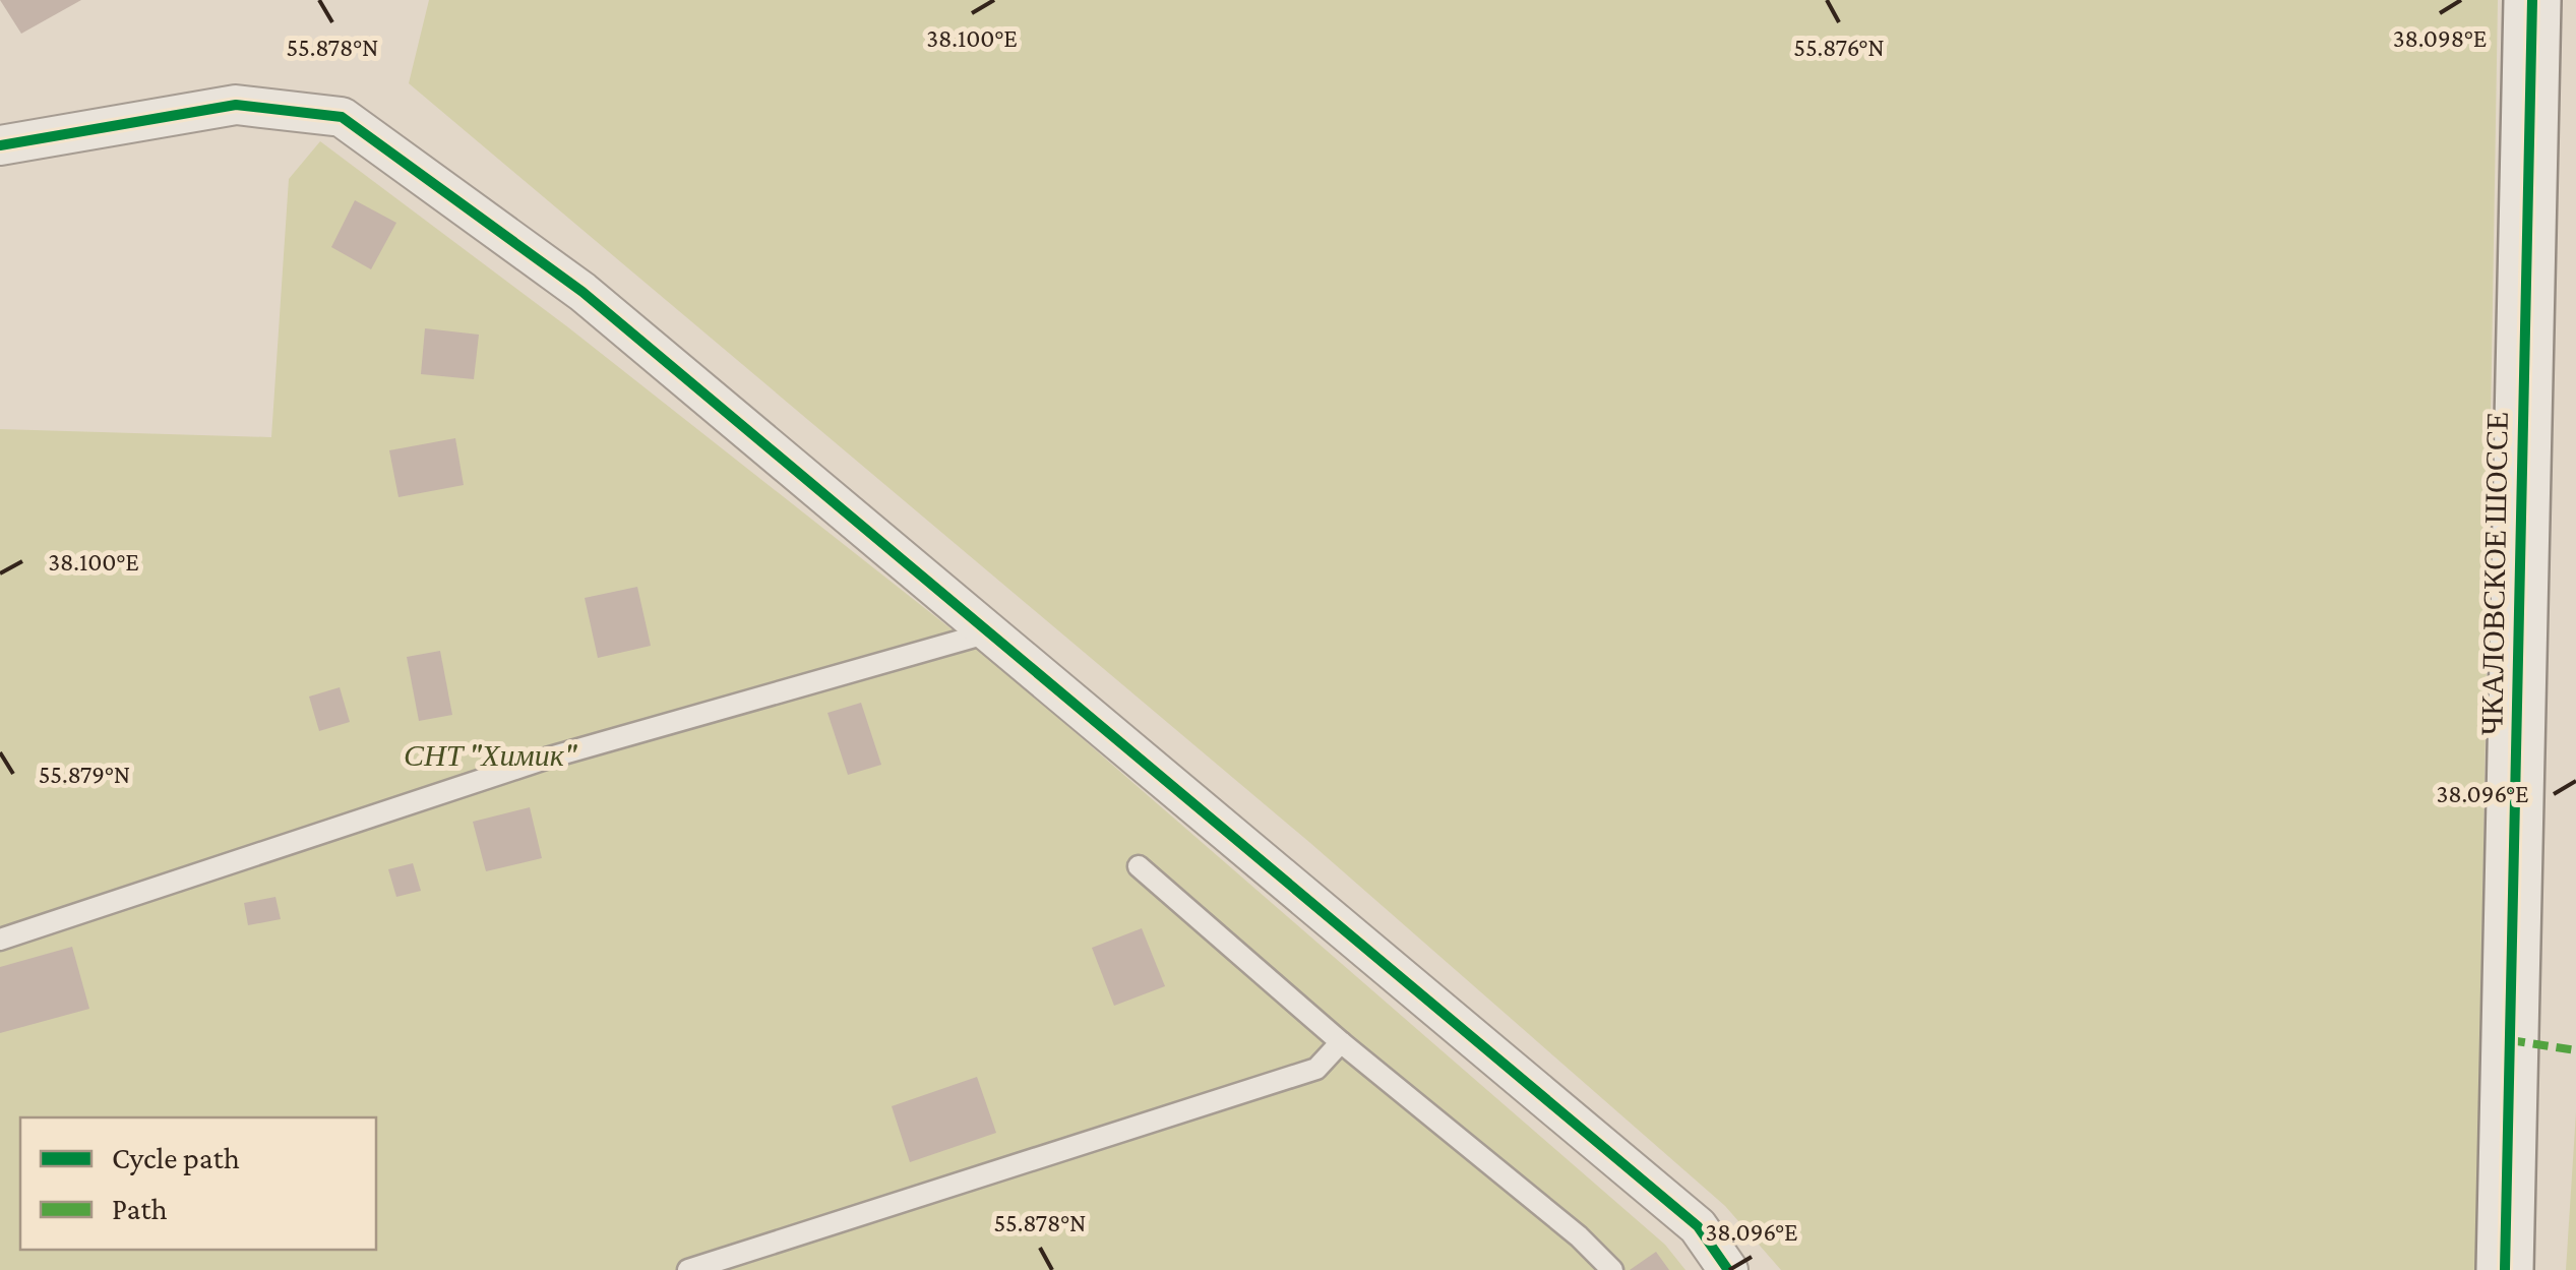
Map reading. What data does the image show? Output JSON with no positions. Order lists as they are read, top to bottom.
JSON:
{
  "streets": {
    "street": ["ЧКАЛОВСКОЕ ШОССЕ"]
  },
  "parks": ["СНТ \"Химик\""],
  "legend": ["Cycle path", "Path"],
  "coordinates": [
    "38.100°E",
    "38.098°E",
    "55.878°N",
    "55.876°N",
    "55.879°N",
    "38.096°E"
  ]
}
